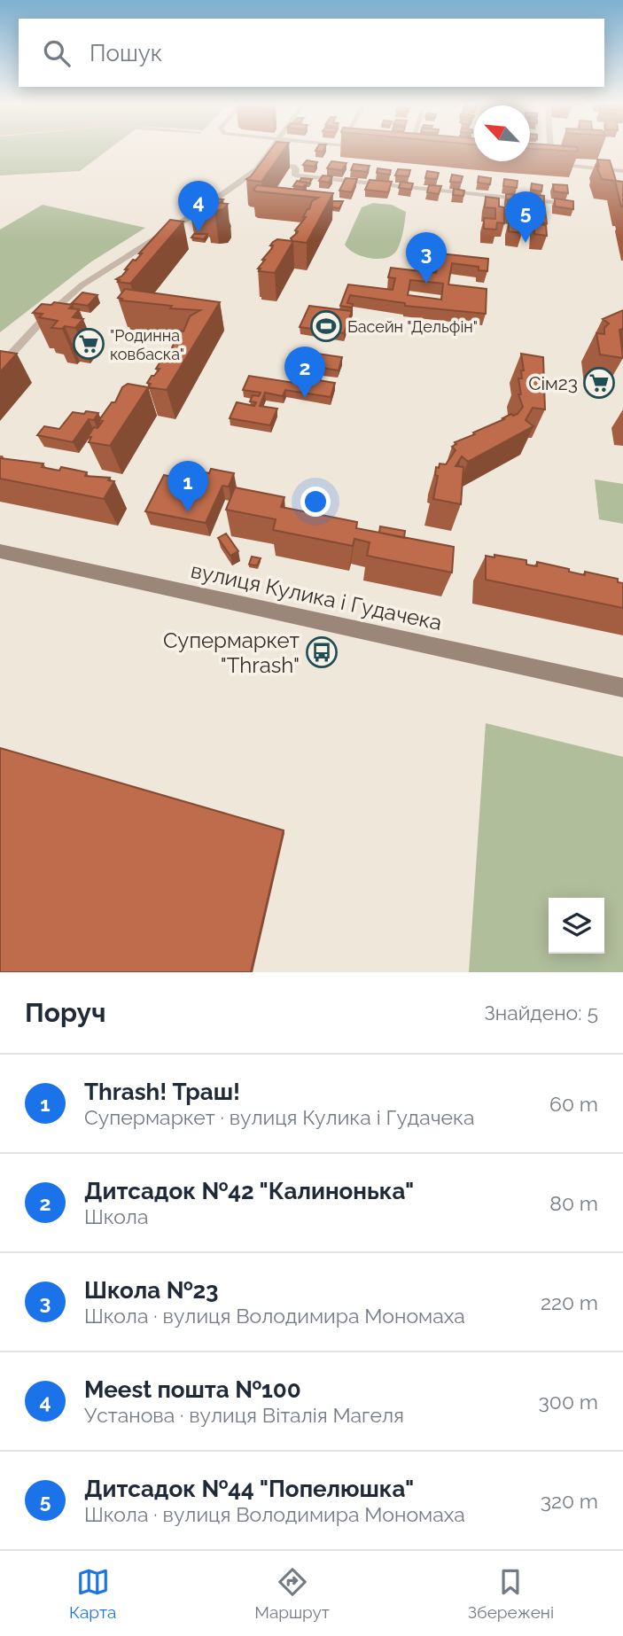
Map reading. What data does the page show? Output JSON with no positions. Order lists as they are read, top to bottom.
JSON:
{
  "streets": {
    "main road": ["вулиця Кулика і Гудачека"]
  },
  "places": {
    "sports": ["Басейн \"Дельфін\""],
    "supermarket": ["\"Родинна ковбаска\"", "Сім23"],
    "bus stop": ["Супермаркет \"Thrash\""]
  },
  "north": "top left",
  "page": {
    "search": "Пошук",
    "pins": [
      "4",
      "5",
      "3",
      "2",
      "1"
    ],
    "heading": ["Поруч", "Знайдено: 5"],
    "list": [
      {
        "mark": "1",
        "name": "Thrash! Траш!",
        "note": "Супермаркет · вулиця Кулика і Гудачека",
        "value": "60 m"
      },
      {
        "mark": "2",
        "name": "Дитсадок №42 \"Калинонька\"",
        "note": "Школа",
        "value": "80 m"
      },
      {
        "mark": "3",
        "name": "Школа №23",
        "note": "Школа · вулиця Володимира Мономаха",
        "value": "220 m"
      },
      {
        "mark": "4",
        "name": "Meest пошта №100",
        "note": "Установа · вулиця Віталія Магеля",
        "value": "300 m"
      },
      {
        "mark": "5",
        "name": "Дитсадок №44 \"Попелюшка\"",
        "note": "Школа · вулиця Володимира Мономаха",
        "value": "320 m"
      }
    ],
    "nav": ["Карта", "Маршрут", "Збережені"]
  }
}
